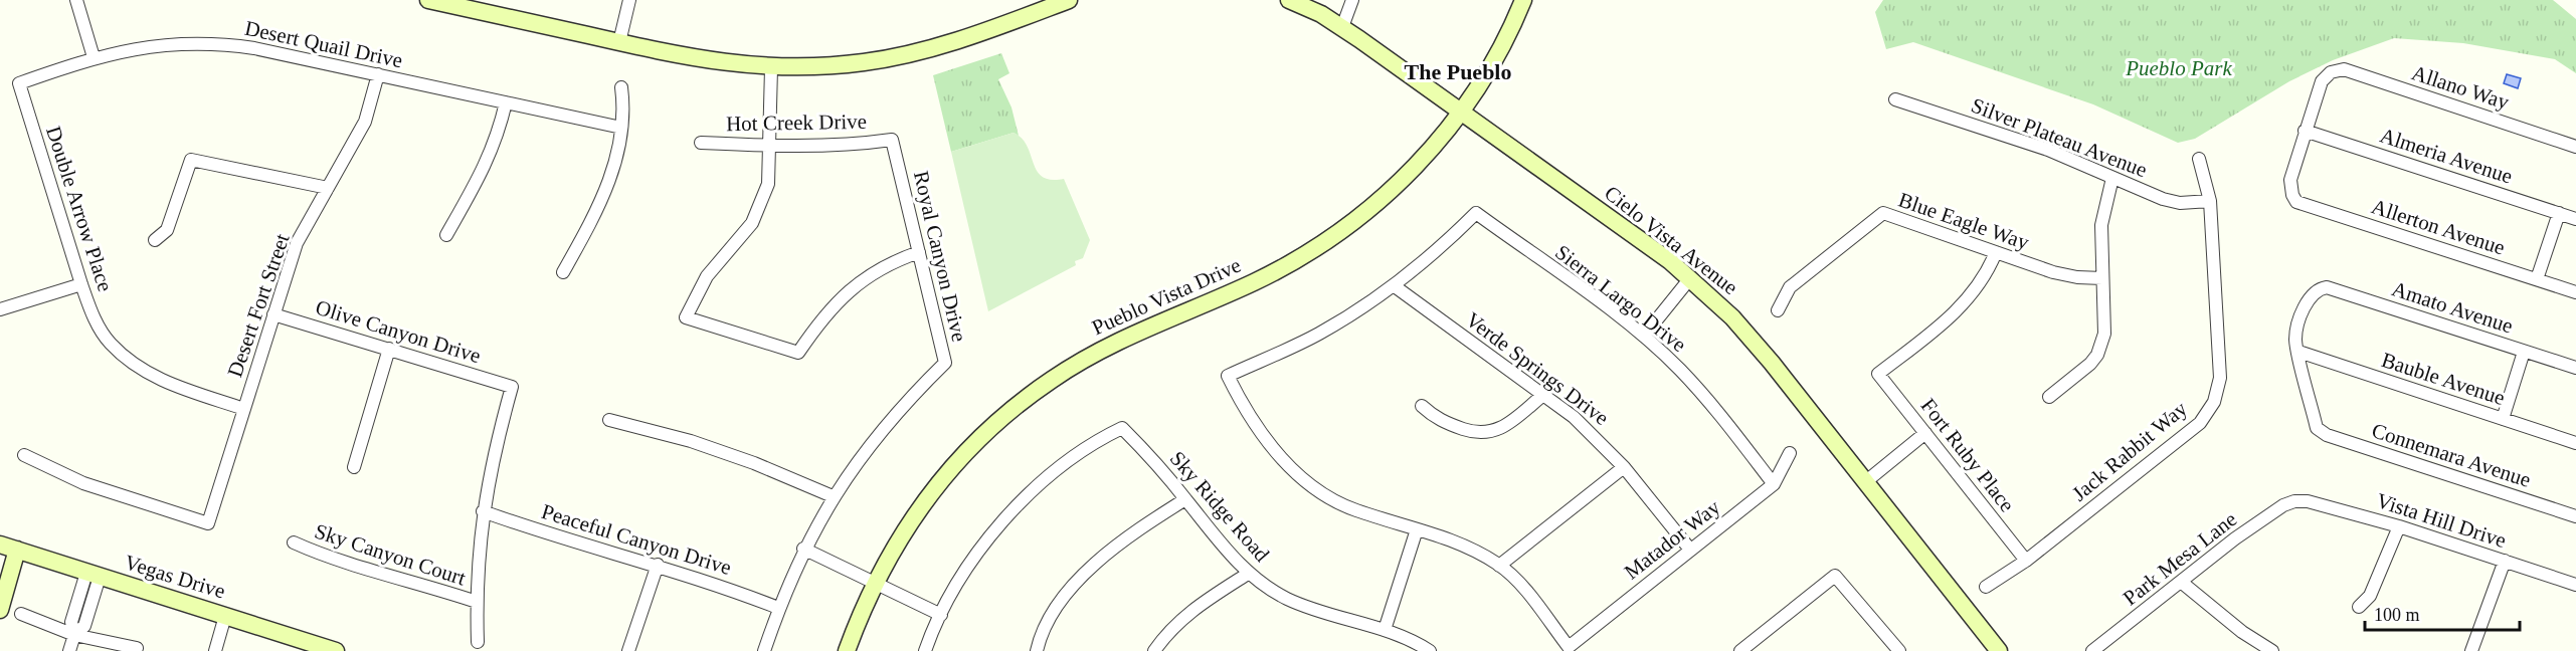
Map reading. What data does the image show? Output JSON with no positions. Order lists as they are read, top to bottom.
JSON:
{
  "streets": {
    "street": [
      "Desert Quail Drive",
      "Allano Way",
      "Hot Creek Drive",
      "Silver Plateau Avenue",
      "Almeria Avenue",
      "Double Arrow Place",
      "Blue Eagle Way",
      "Allerton Avenue",
      "Cielo Vista Avenue",
      "Royal Canyon Drive",
      "Pueblo Vista Drive",
      "Sierra Largo Drive",
      "Desert Fort Street",
      "Amato Avenue",
      "Olive Canyon Drive",
      "Verde Springs Drive",
      "Bauble Avenue",
      "Jack Rabbit Way",
      "Fort Ruby Place",
      "Connemara Avenue",
      "Sky Ridge Road",
      "Vista Hill Drive",
      "Peaceful Canyon Drive",
      "Matador Way",
      "Sky Canyon Court",
      "Park Mesa Lane",
      "Vegas Drive"
    ]
  },
  "crossings": [
    ["Desert Quail Drive", "Double Arrow Place"],
    ["Desert Quail Drive", "Desert Fort Street"],
    ["Allano Way", "Almeria Avenue"],
    ["Allano Way", "Allerton Avenue"],
    ["Hot Creek Drive", "Royal Canyon Drive"],
    ["Silver Plateau Avenue", "Jack Rabbit Way"],
    ["Almeria Avenue", "Allerton Avenue"],
    ["Double Arrow Place", "Desert Fort Street"],
    ["Blue Eagle Way", "Fort Ruby Place"],
    ["Cielo Vista Avenue", "Pueblo Vista Drive"],
    ["Royal Canyon Drive", "Peaceful Canyon Drive"],
    ["Sierra Largo Drive", "Verde Springs Drive"],
    ["Sierra Largo Drive", "Matador Way"],
    ["Desert Fort Street", "Olive Canyon Drive"],
    ["Amato Avenue", "Bauble Avenue"],
    ["Amato Avenue", "Connemara Avenue"],
    ["Olive Canyon Drive", "Peaceful Canyon Drive"],
    ["Verde Springs Drive", "Matador Way"],
    ["Bauble Avenue", "Connemara Avenue"],
    ["Jack Rabbit Way", "Fort Ruby Place"],
    ["Vista Hill Drive", "Park Mesa Lane"]
  ],
  "districts": ["The Pueblo"],
  "parks": ["Pueblo Park"],
  "scale_bar": "100 m"
}
